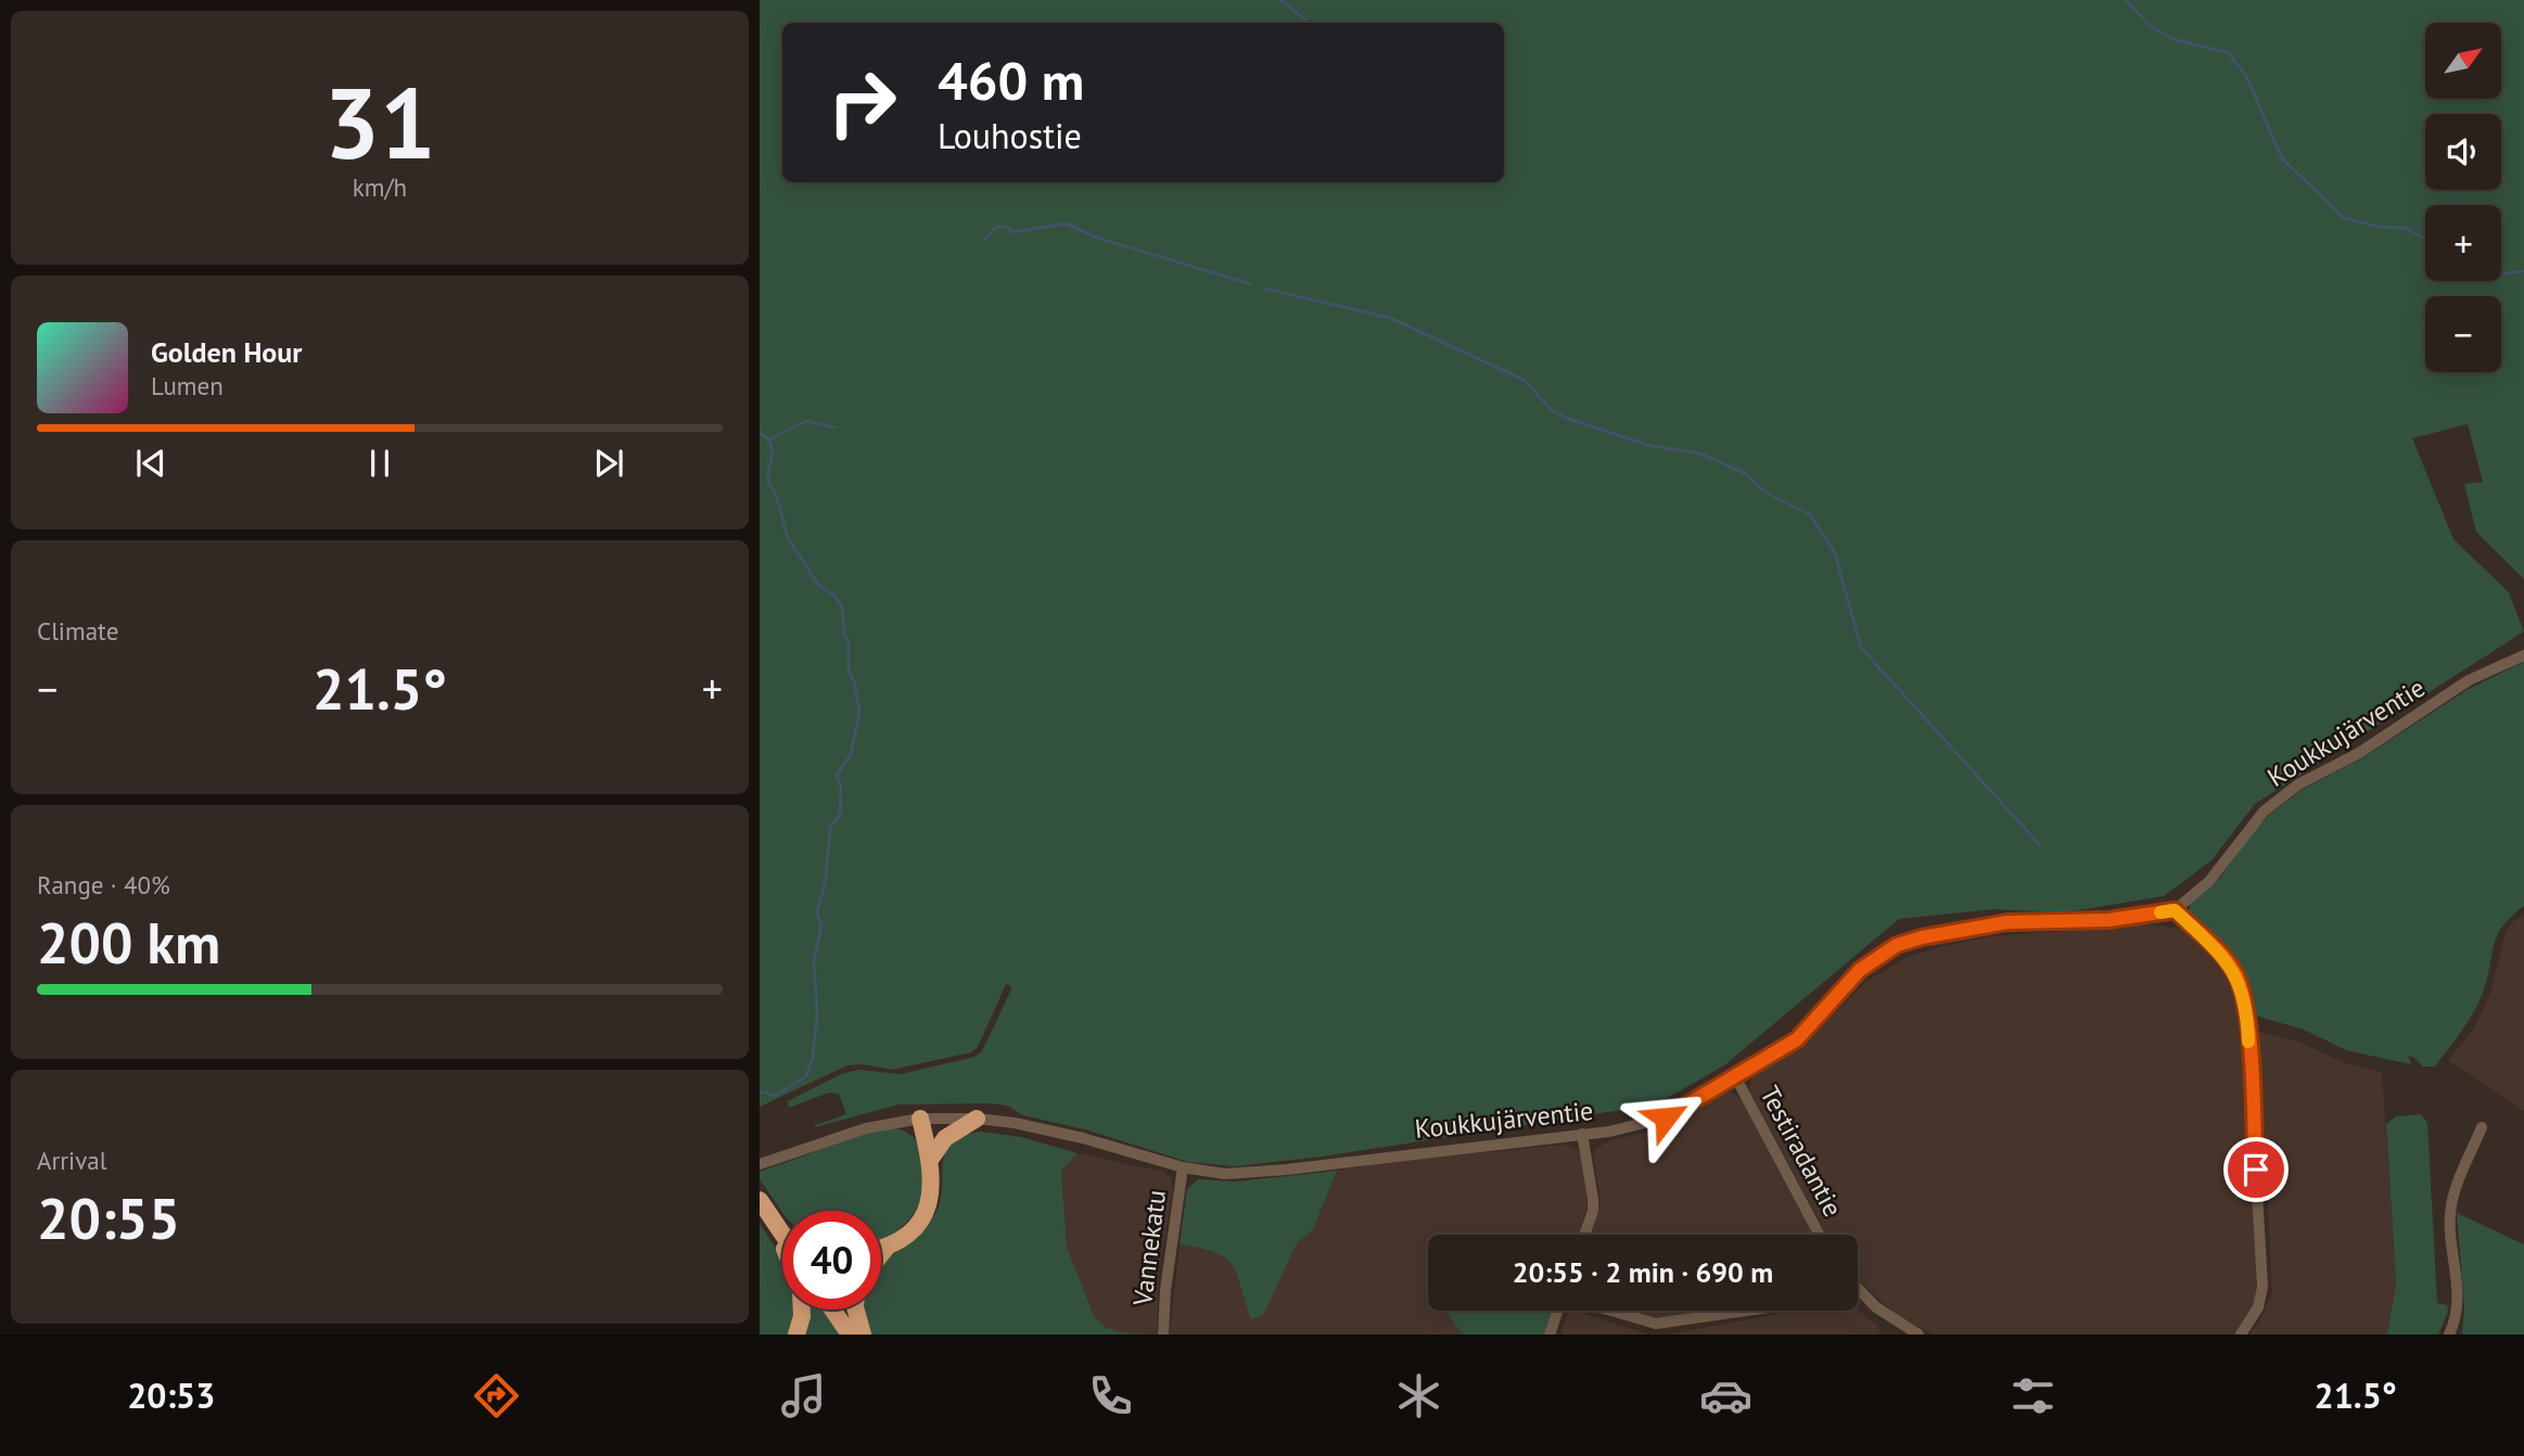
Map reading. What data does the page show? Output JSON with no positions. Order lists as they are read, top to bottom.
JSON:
{
  "streets": {
    "street": ["Koukkujärventie", "Testiradantie", "Vannekatu"]
  },
  "crossings": [
    ["Koukkujärventie", "Testiradantie"],
    ["Koukkujärventie", "Vannekatu"]
  ],
  "north": "top right",
  "page": {
    "tile": [
      ["31", "km/h"],
      "Climate",
      ["Range · 40%", "200 km"],
      ["Arrival", "20:55"]
    ],
    "map_buttons": ["+", "−"],
    "turn": ["460 m", "Louhostie"],
    "song": ["Golden Hour", "Lumen"],
    "heat": ["−", "21.5°", "+"],
    "limit": "40",
    "trip": "20:55 · 2 min · 690 m",
    "tabs": ["20:53", "21.5°"]
  }
}
